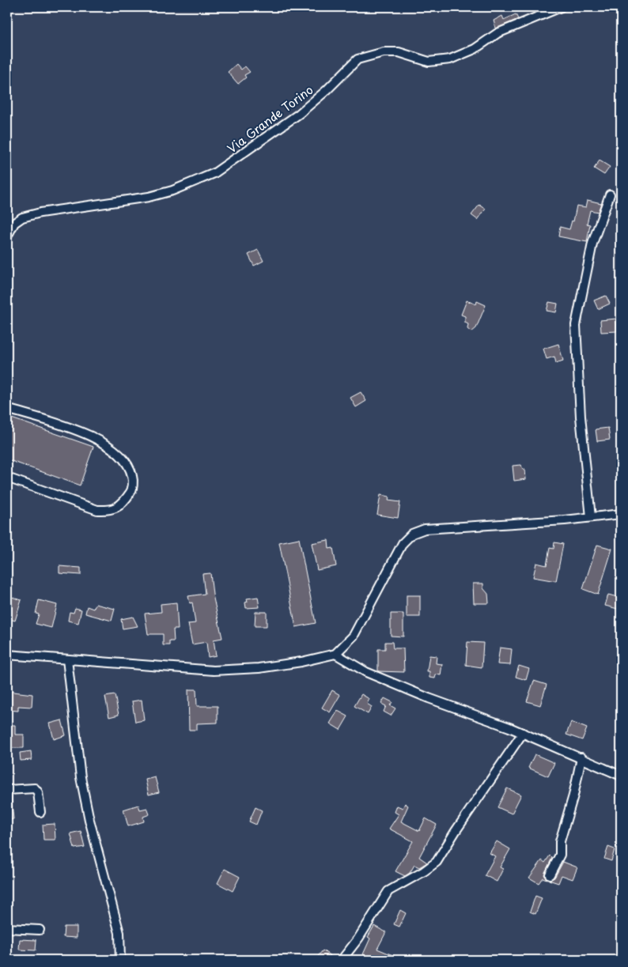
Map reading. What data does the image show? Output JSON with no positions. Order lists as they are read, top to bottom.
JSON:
{
  "streets": {
    "street": ["Via Grande Torino"]
  }
}
